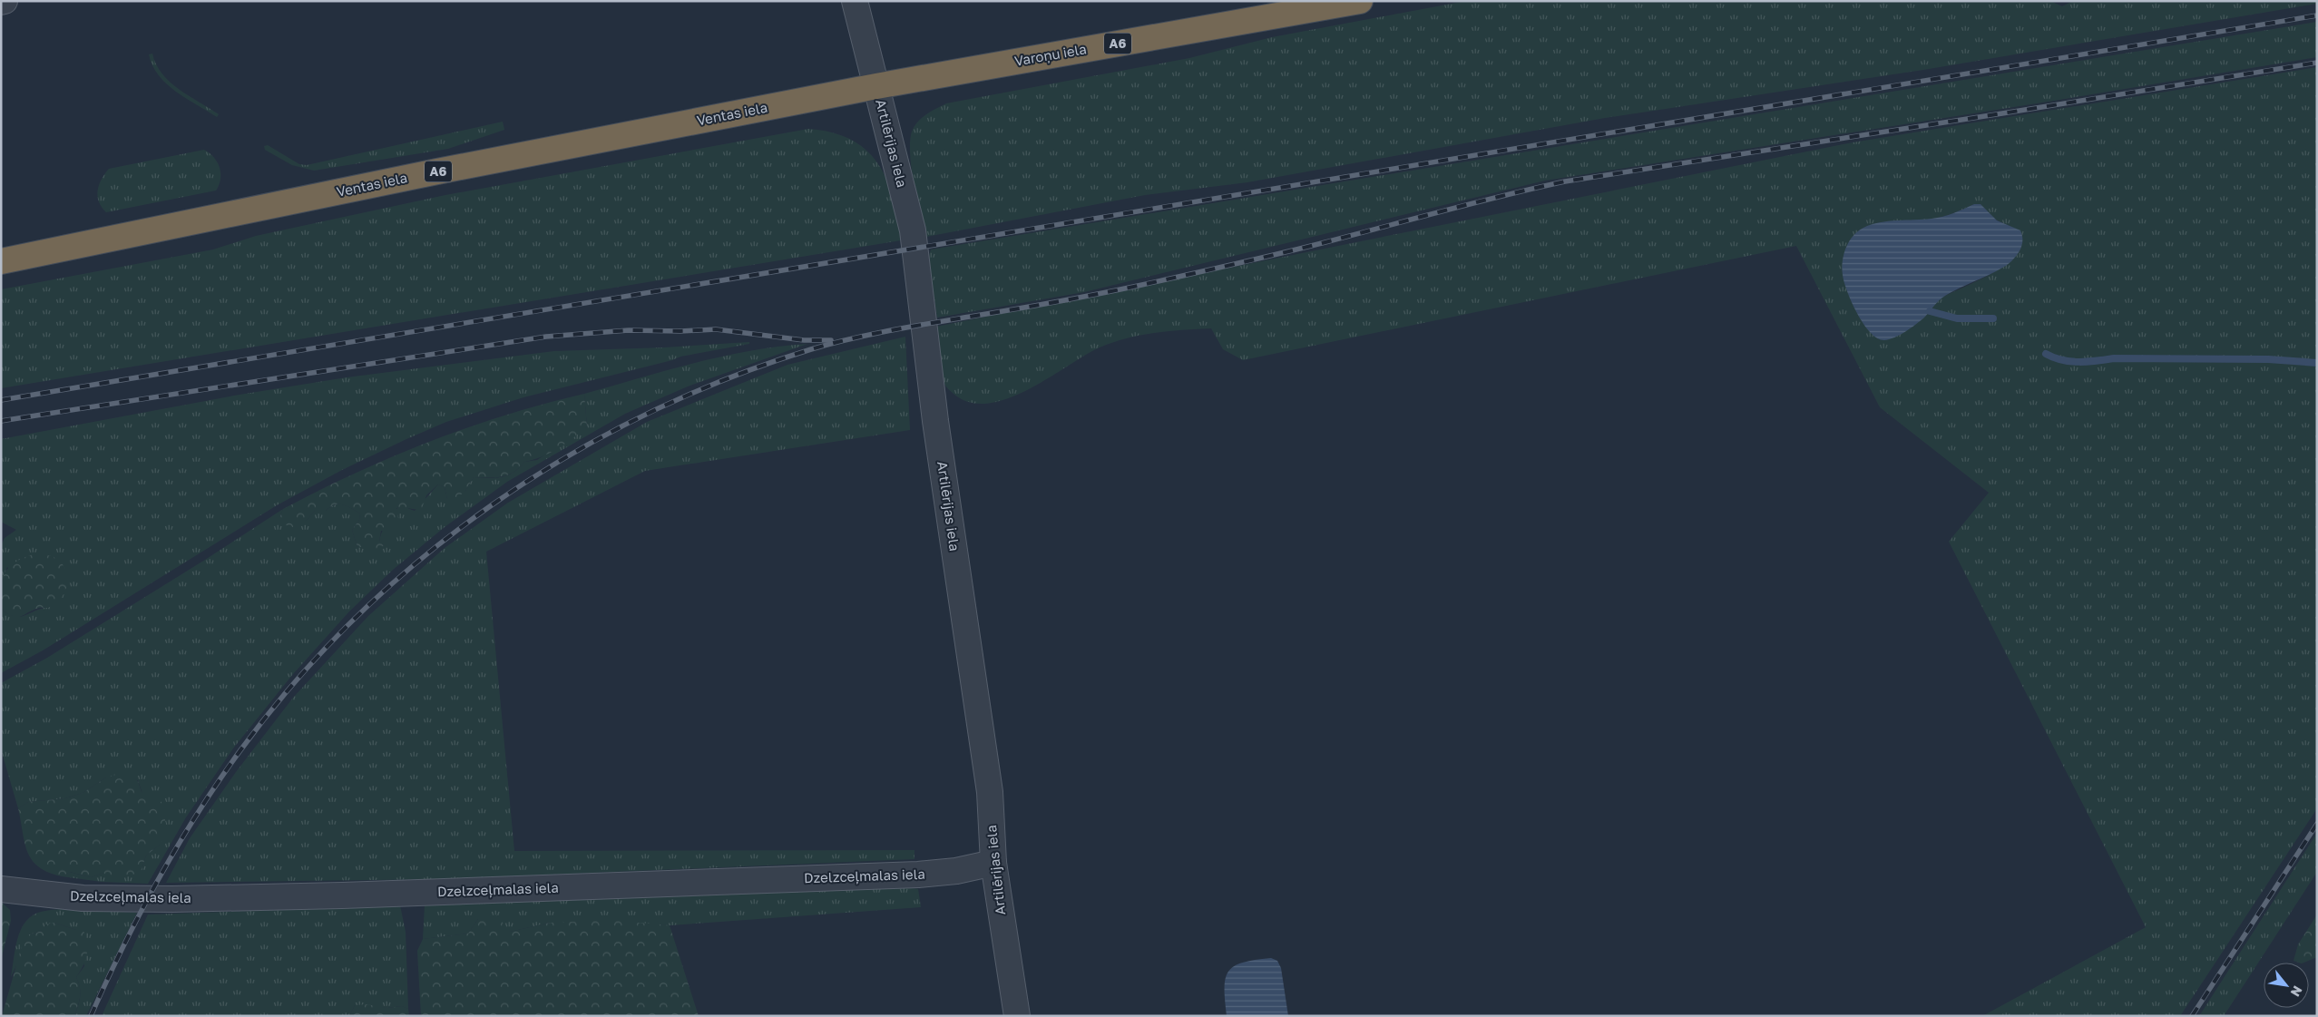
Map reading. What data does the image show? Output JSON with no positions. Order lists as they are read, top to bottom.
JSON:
{
  "streets": {
    "highway": ["A6", "Varoņu iela", "Ventas iela"],
    "street": ["Artilērijas iela", "Dzelzceļmalas iela"]
  },
  "crossings": [
    ["Varoņu iela", "Ventas iela"],
    ["Varoņu iela", "Artilērijas iela"],
    ["Ventas iela", "Artilērijas iela"],
    ["Artilērijas iela", "Dzelzceļmalas iela"]
  ],
  "north": "bottom right"
}
